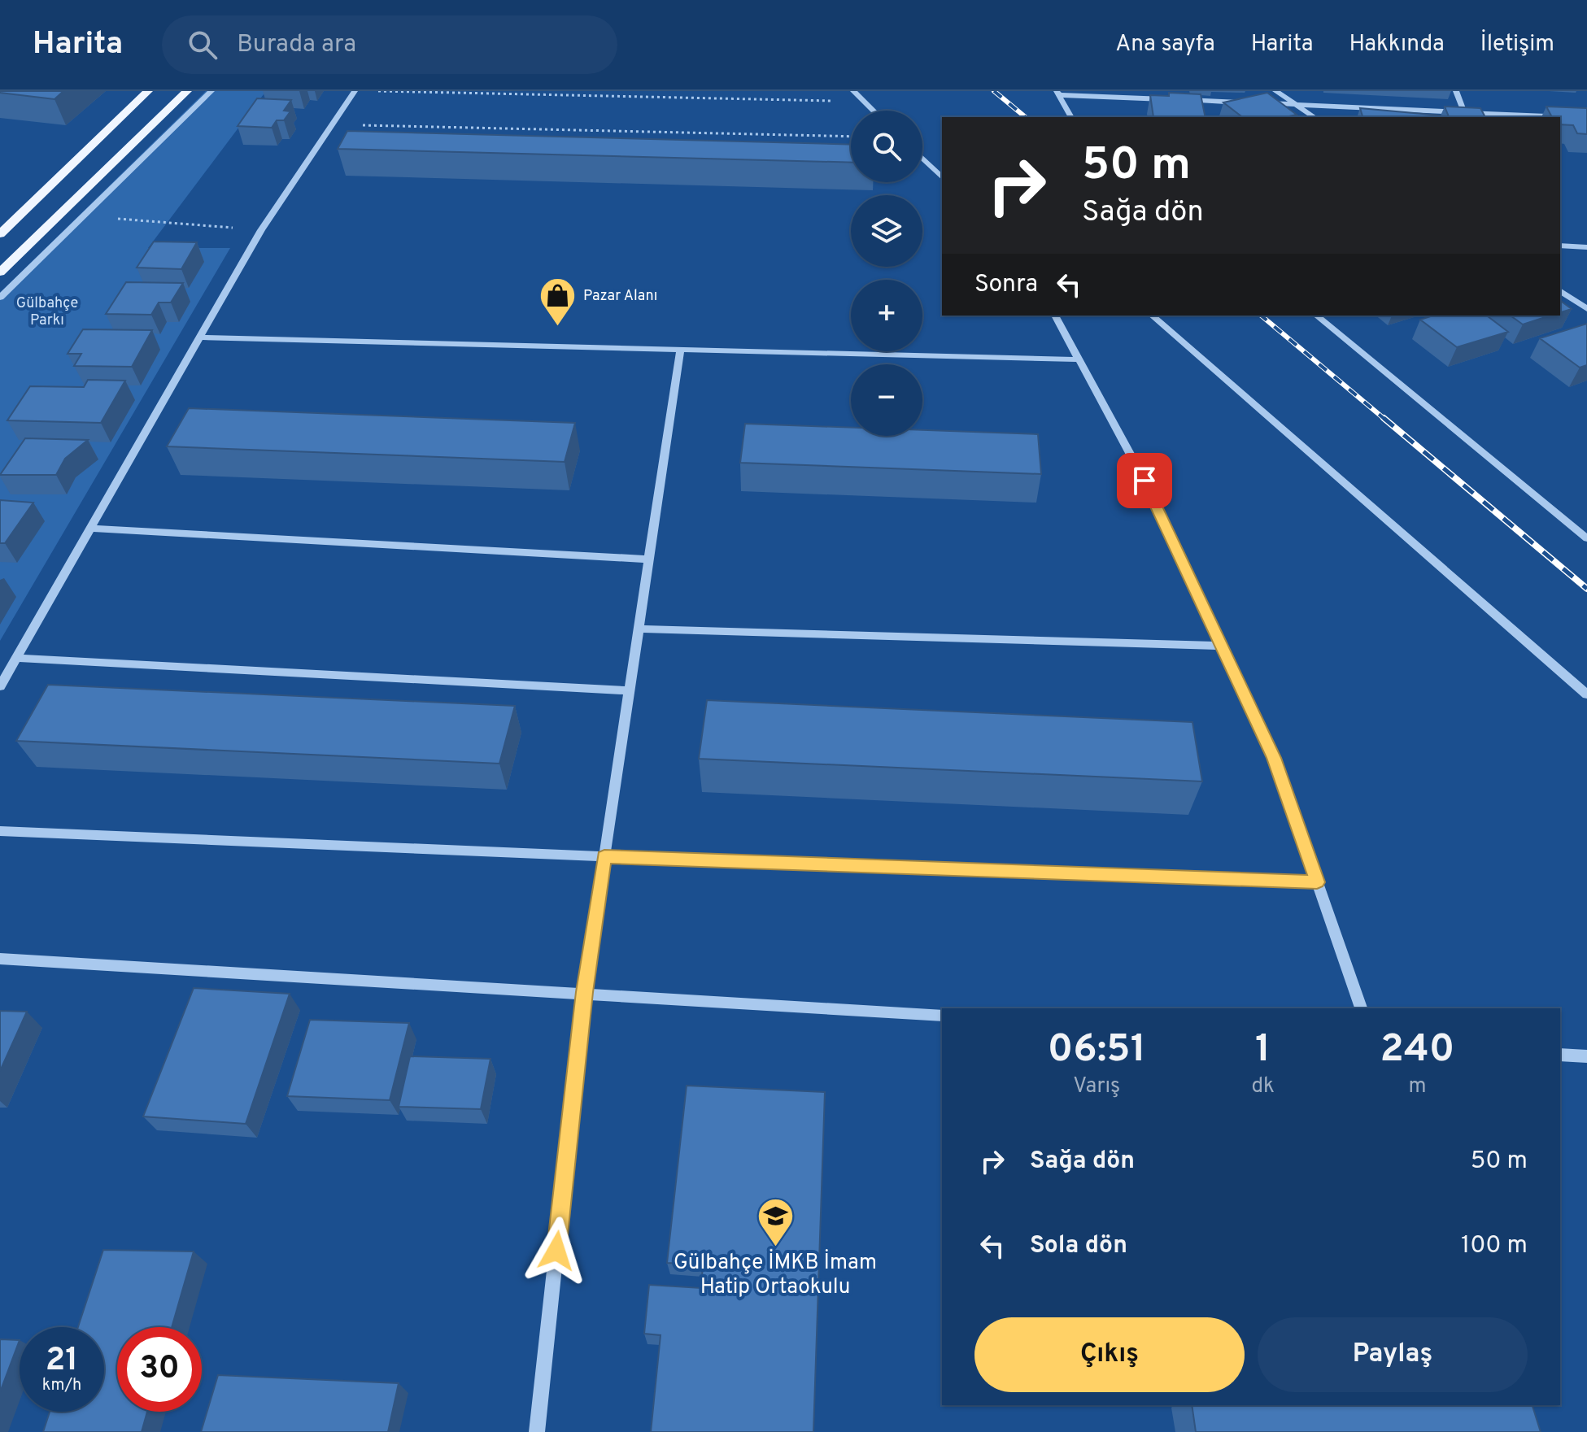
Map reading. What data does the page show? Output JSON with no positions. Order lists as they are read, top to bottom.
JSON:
{
  "parks": ["Gülbahçe Parkı"],
  "places": {
    "shop": ["Pazar Alanı"],
    "school or university": ["Gülbahçe İMKB İmam Hatip Ortaokulu"]
  },
  "page": {
    "header": "Harita",
    "search": "Burada ara",
    "nav": [
      "Ana sayfa",
      "Harita",
      "Hakkında",
      "İletişim"
    ],
    "map_buttons": ["+", "−"],
    "turn": ["50 m", "Sağa dön"],
    "then": "Sonra",
    "eta": [
      "06:51",
      "Varış",
      "1",
      "dk",
      "240",
      "m"
    ],
    "list": [
      {
        "name": "Sağa dön",
        "value": "50 m"
      },
      {
        "name": "Sola dön",
        "value": "100 m"
      }
    ],
    "buttons": ["Çıkış", "Paylaş"],
    "speed": "21 km/h",
    "limit": "30"
  }
}
